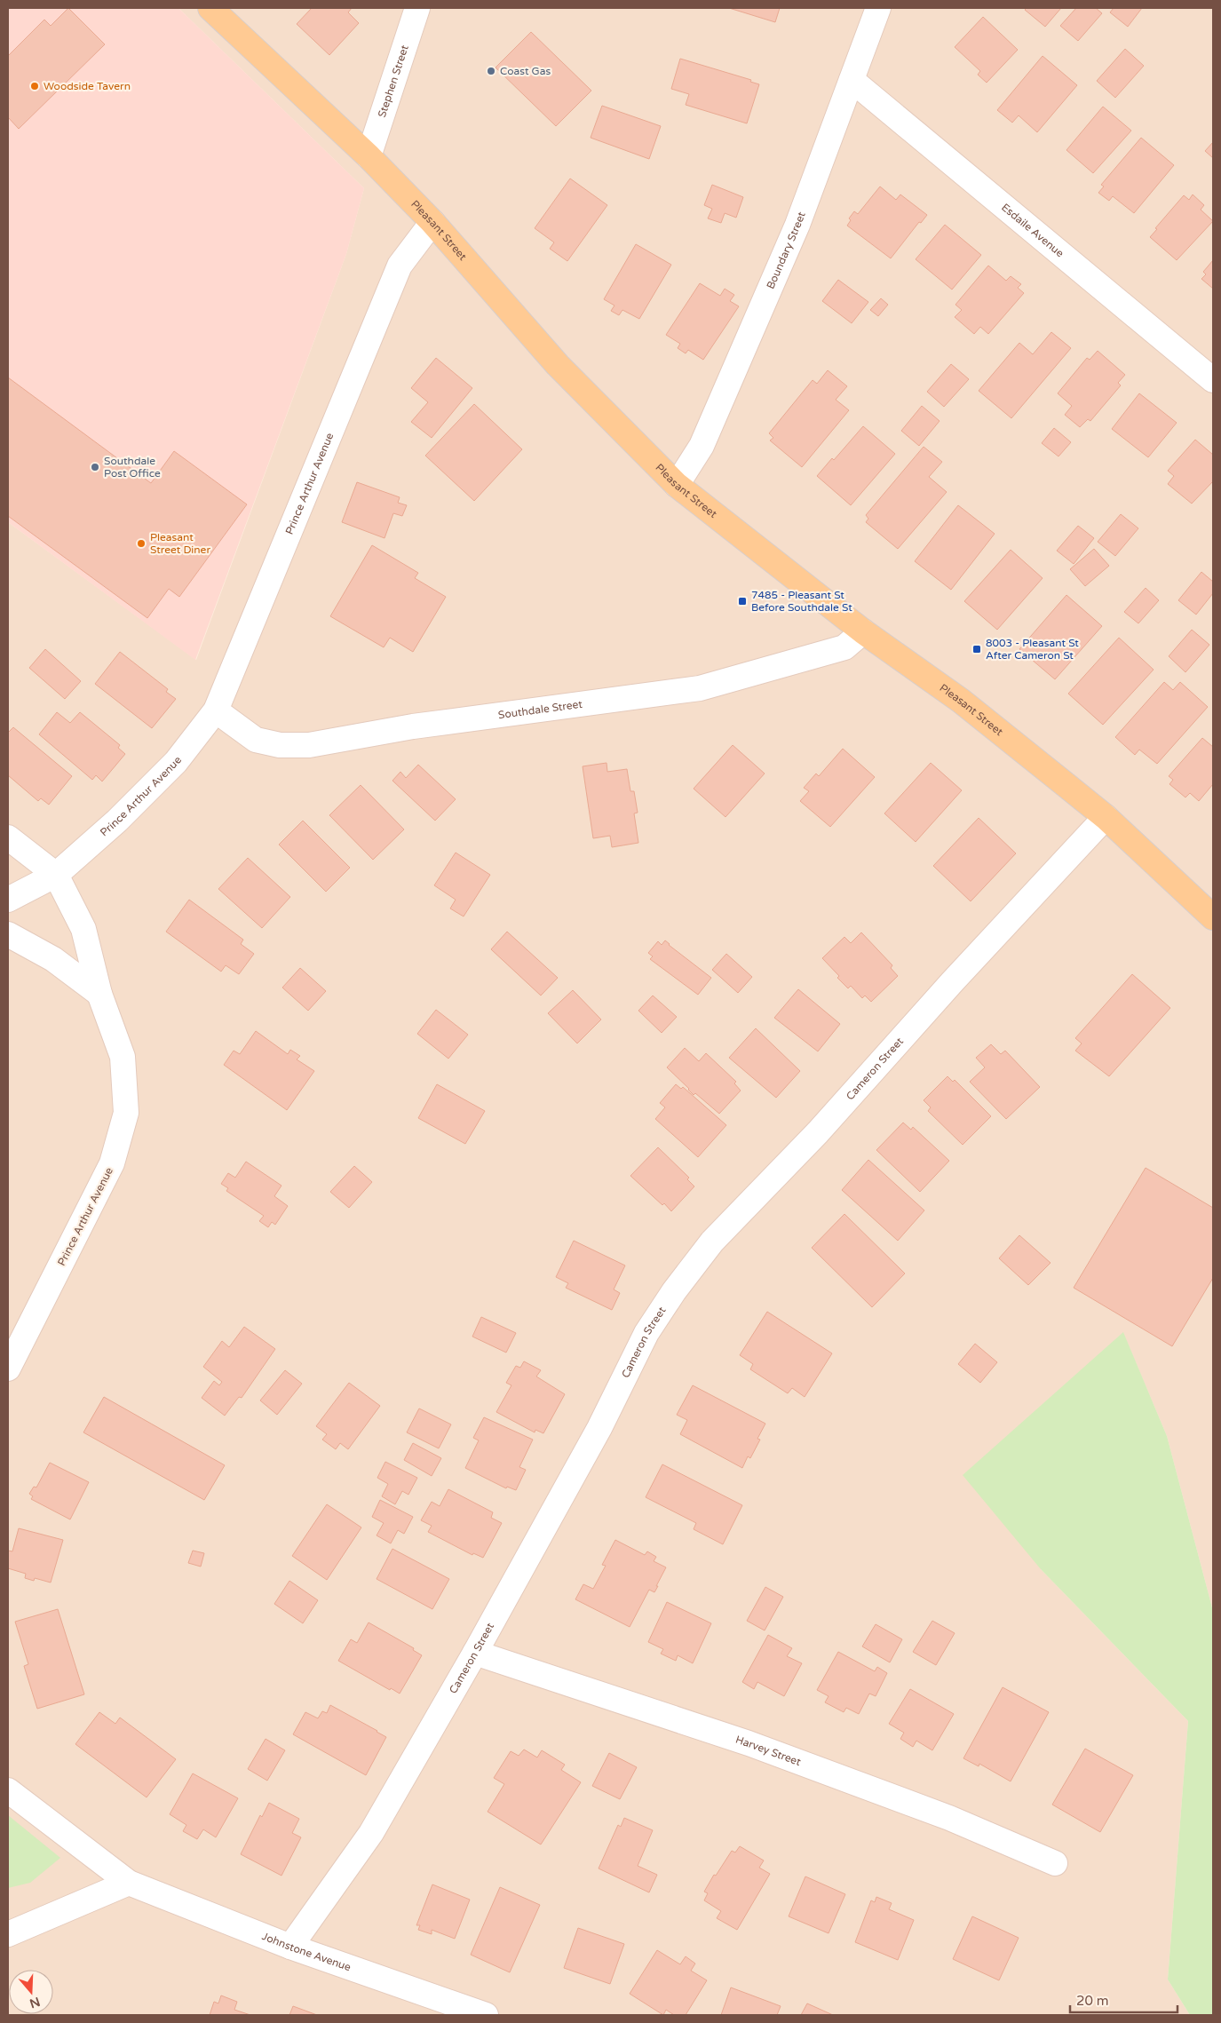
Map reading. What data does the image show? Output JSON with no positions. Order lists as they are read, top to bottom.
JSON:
{
  "streets": {
    "main road": ["Pleasant Street"],
    "street": [
      "Stephen Street",
      "Esdaile Avenue",
      "Boundary Street",
      "Prince Arthur Avenue",
      "Southdale Street",
      "Cameron Street",
      "Harvey Street",
      "Johnstone Avenue"
    ]
  },
  "crossings": [
    ["Stephen Street", "Pleasant Street"],
    ["Pleasant Street", "Boundary Street"],
    ["Pleasant Street", "Prince Arthur Avenue"],
    ["Pleasant Street", "Southdale Street"],
    ["Pleasant Street", "Cameron Street"],
    ["Esdaile Avenue", "Boundary Street"],
    ["Prince Arthur Avenue", "Southdale Street"],
    ["Cameron Street", "Harvey Street"],
    ["Cameron Street", "Johnstone Avenue"]
  ],
  "places": {
    "other": [
      "Coast Gas",
      "Woodside Tavern",
      "Southdale Post Office",
      "Pleasant Street Diner"
    ],
    "transit": ["7485 - Pleasant St Before Southdale St", "8003 - Pleasant St After Cameron St"]
  },
  "scale_bar": "20 m",
  "north": "bottom"
}
